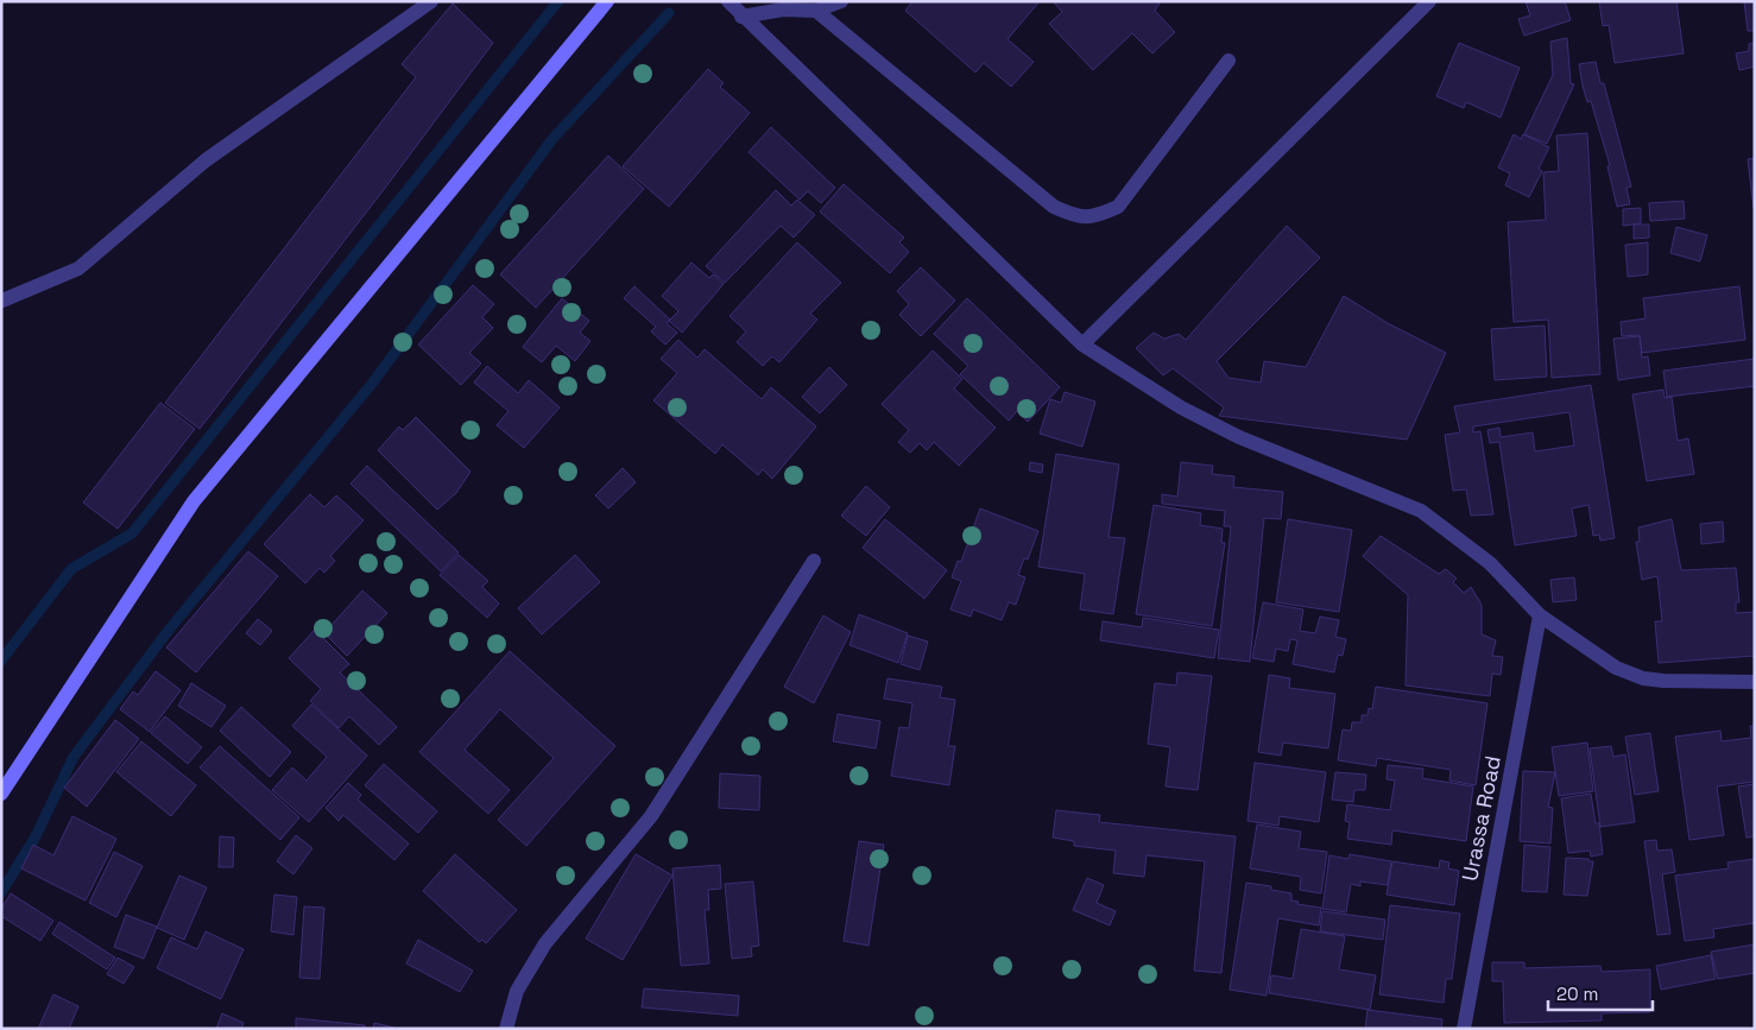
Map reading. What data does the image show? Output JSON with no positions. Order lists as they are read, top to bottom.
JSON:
{
  "streets": {
    "street": ["Urassa Road"]
  },
  "scale_bar": "20 m"
}
